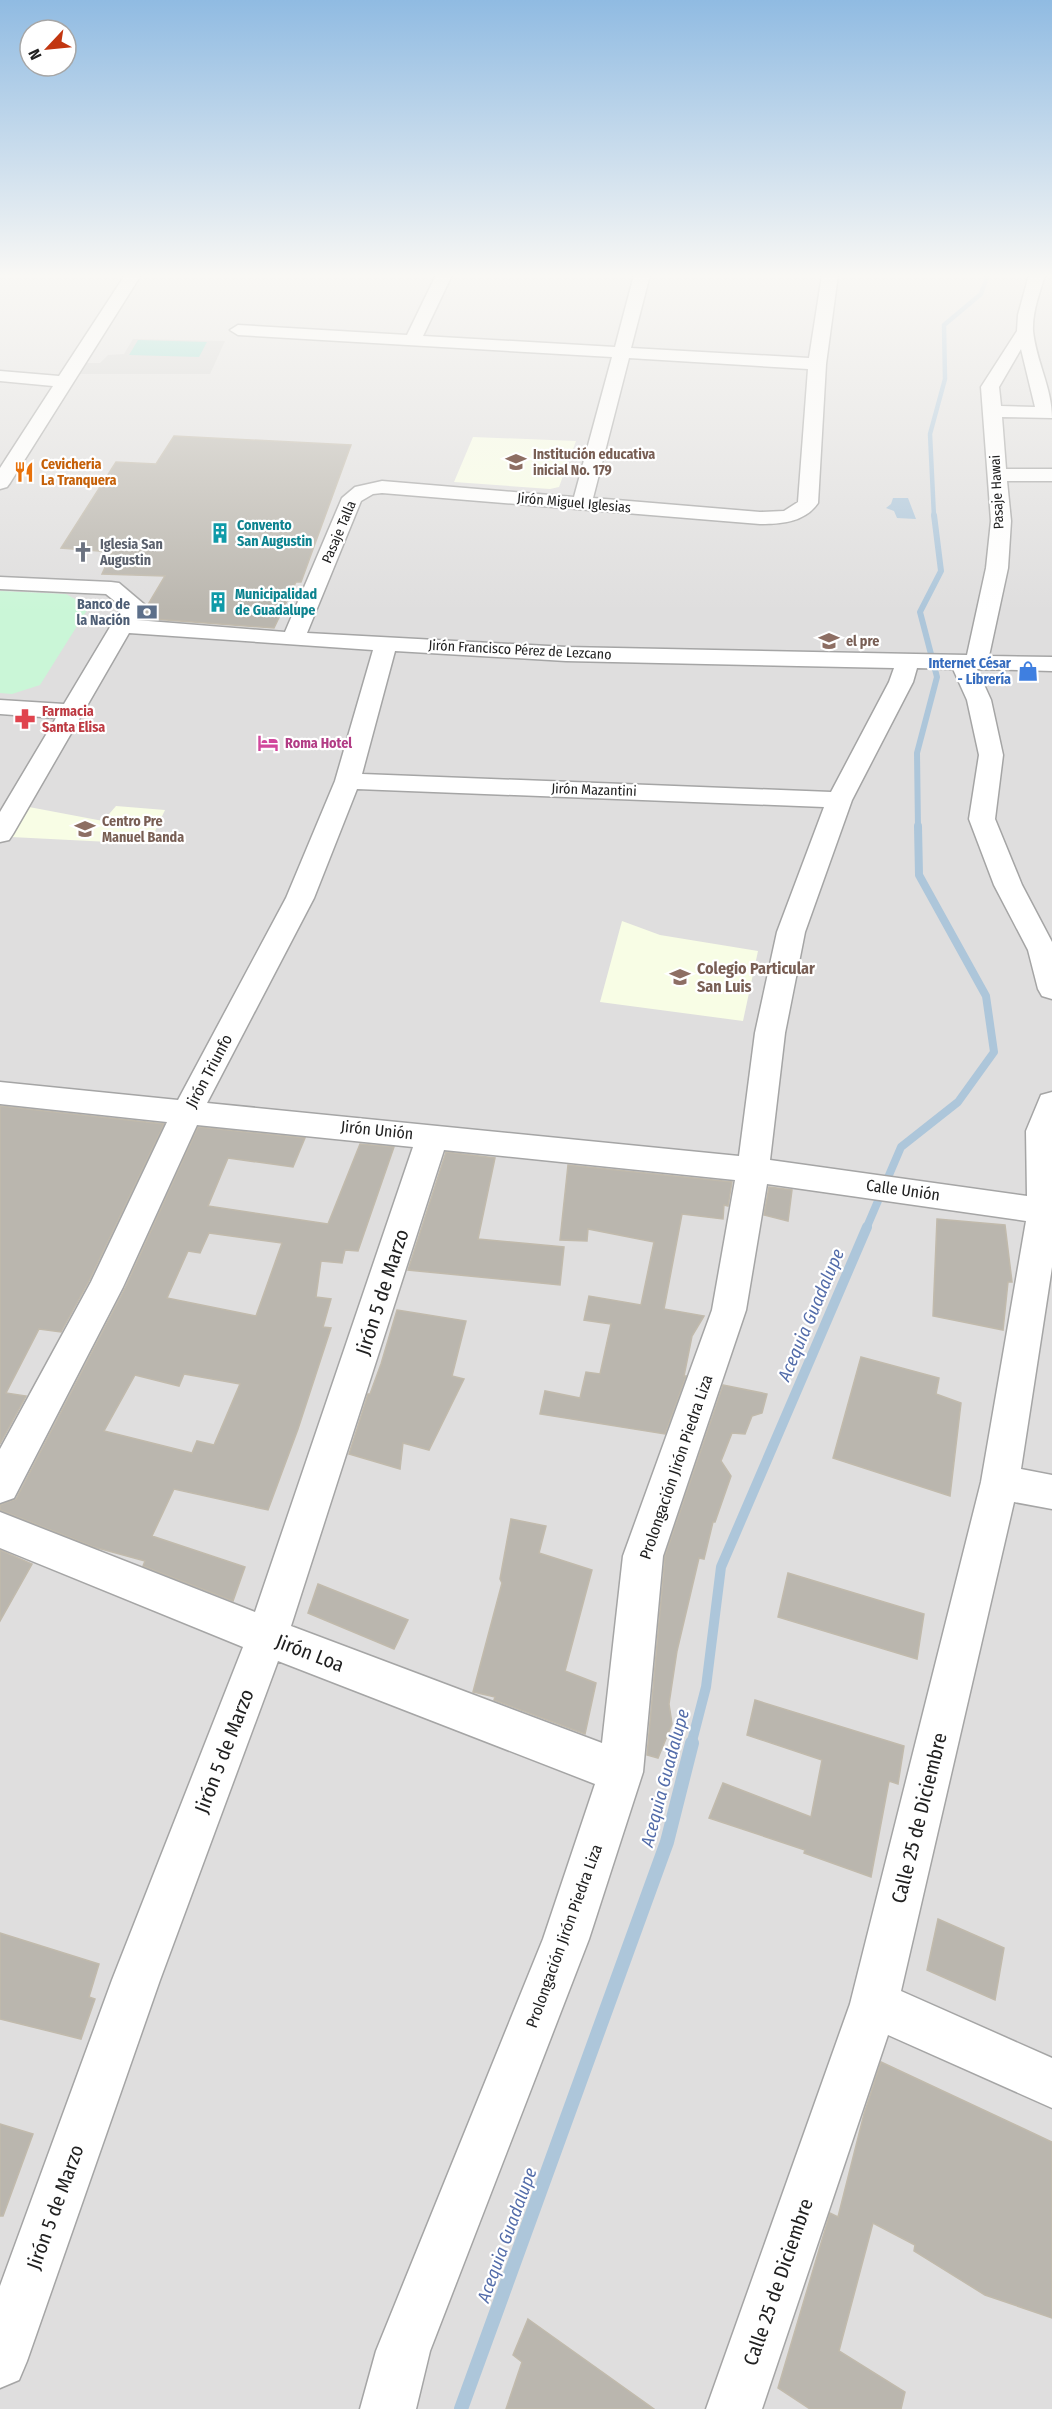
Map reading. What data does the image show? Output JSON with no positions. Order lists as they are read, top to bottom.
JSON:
{
  "streets": {
    "street": [
      "Pasaje Hawai",
      "Jirón Miguel Iglesias",
      "Pasaje Talla",
      "Jirón Francisco Pérez de Lezcano",
      "Jirón Mazantini",
      "Jirón Triunfo",
      "Jirón Unión",
      "Calle Unión",
      "Jirón 5 de Marzo",
      "Prolongación Jirón Piedra Liza",
      "Jirón Loa",
      "Calle 25 de Diciembre"
    ]
  },
  "crossings": [
    ["Pasaje Hawai", "Jirón Francisco Pérez de Lezcano"],
    ["Pasaje Hawai", "Prolongación Jirón Piedra Liza"],
    ["Jirón Miguel Iglesias", "Pasaje Talla"],
    ["Pasaje Talla", "Jirón Francisco Pérez de Lezcano"],
    ["Jirón Francisco Pérez de Lezcano", "Jirón Triunfo"],
    ["Jirón Francisco Pérez de Lezcano", "Prolongación Jirón Piedra Liza"],
    ["Jirón Mazantini", "Jirón Triunfo"],
    ["Jirón Mazantini", "Prolongación Jirón Piedra Liza"],
    ["Jirón Triunfo", "Jirón Unión"],
    ["Jirón Unión", "Calle Unión"],
    ["Jirón Unión", "Jirón 5 de Marzo"],
    ["Jirón Unión", "Prolongación Jirón Piedra Liza"],
    ["Calle Unión", "Prolongación Jirón Piedra Liza"],
    ["Calle Unión", "Calle 25 de Diciembre"],
    ["Jirón 5 de Marzo", "Jirón Loa"],
    ["Prolongación Jirón Piedra Liza", "Jirón Loa"]
  ],
  "water": ["Acequia Guadalupe"],
  "places": {
    "school or university": [
      "Institución educativa inicial No. 179",
      "el pre",
      "Centro Pre Manuel Banda",
      "Colegio Particular San Luis"
    ],
    "restaurant": ["Cevicheria La Tranquera"],
    "building": ["Convento San Augustin", "Municipalidad de Guadalupe"],
    "church": ["Iglesia San Augustin"],
    "bank": ["Banco de la Nación"],
    "shop": ["Internet César - Librería"],
    "pharmacy": ["Farmacia Santa Elisa"],
    "hotel": ["Roma Hotel"]
  },
  "north": "bottom left"
}
